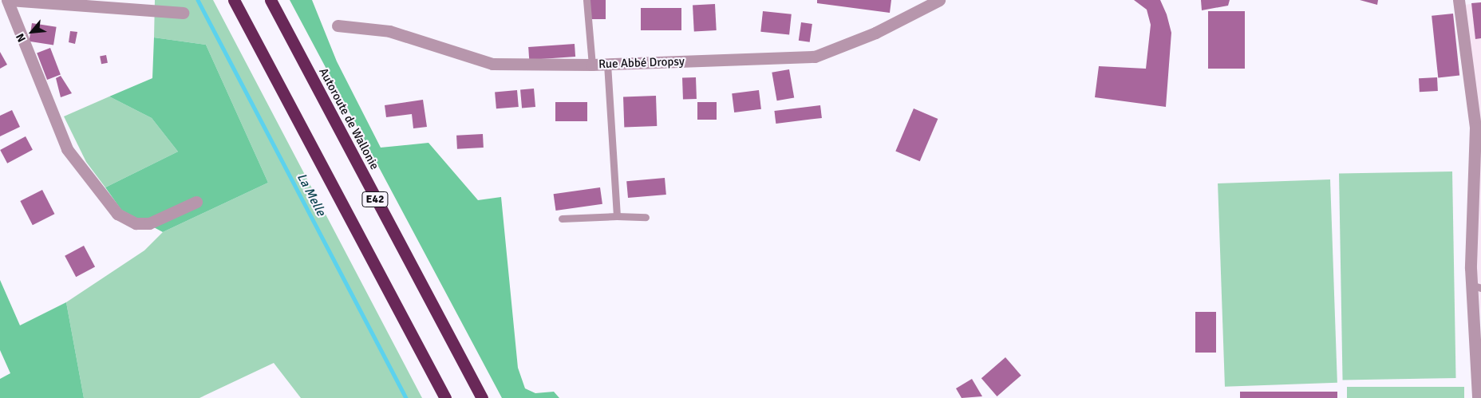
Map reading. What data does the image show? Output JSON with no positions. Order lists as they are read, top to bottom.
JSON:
{
  "streets": {
    "highway": ["Autoroute de Wallonie", "E42"],
    "street": ["Rue Abbé Dropsy"]
  },
  "water": ["La Melle"],
  "north": "bottom left"
}
